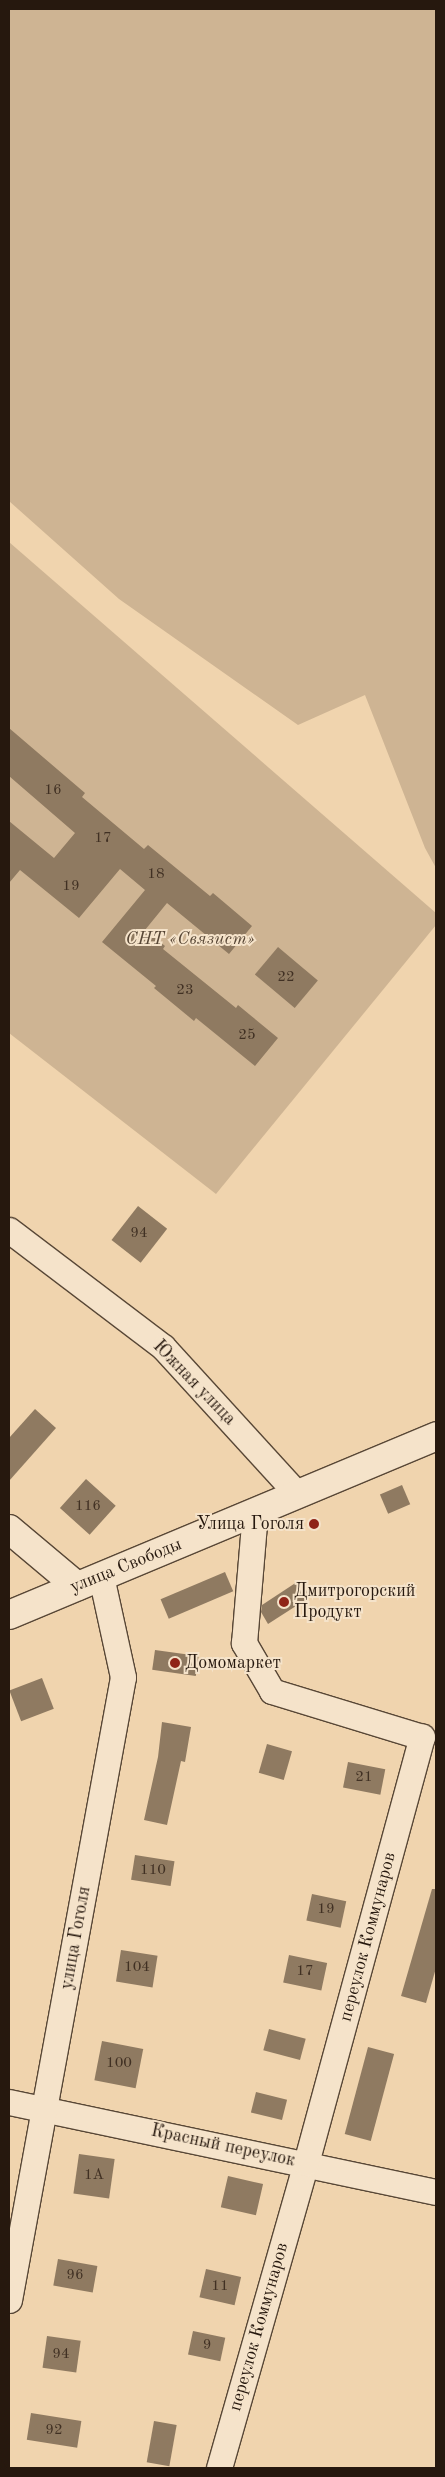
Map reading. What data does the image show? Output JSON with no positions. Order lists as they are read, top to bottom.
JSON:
{
  "streets": {
    "main road": ["улица Свободы"],
    "street": [
      "Южная улица",
      "переулок Коммунаров",
      "улица Гоголя",
      "Красный переулок"
    ]
  },
  "crossings": [
    ["Южная улица", "улица Свободы"],
    ["улица Свободы", "переулок Коммунаров"],
    ["улица Свободы", "улица Гоголя"],
    ["переулок Коммунаров", "Красный переулок"],
    ["улица Гоголя", "Красный переулок"]
  ],
  "parks": ["СНТ «Связист»"],
  "places": ["Улица Гоголя", "Дмитрогорский Продукт", "Домомаркет"],
  "house_numbers": [
    "16",
    "17",
    "18",
    "19",
    "22",
    "23",
    "25",
    "94",
    "116",
    "21",
    "110",
    "19",
    "104",
    "17",
    "100",
    "1А",
    "96",
    "11",
    "9",
    "94",
    "92"
  ]
}
